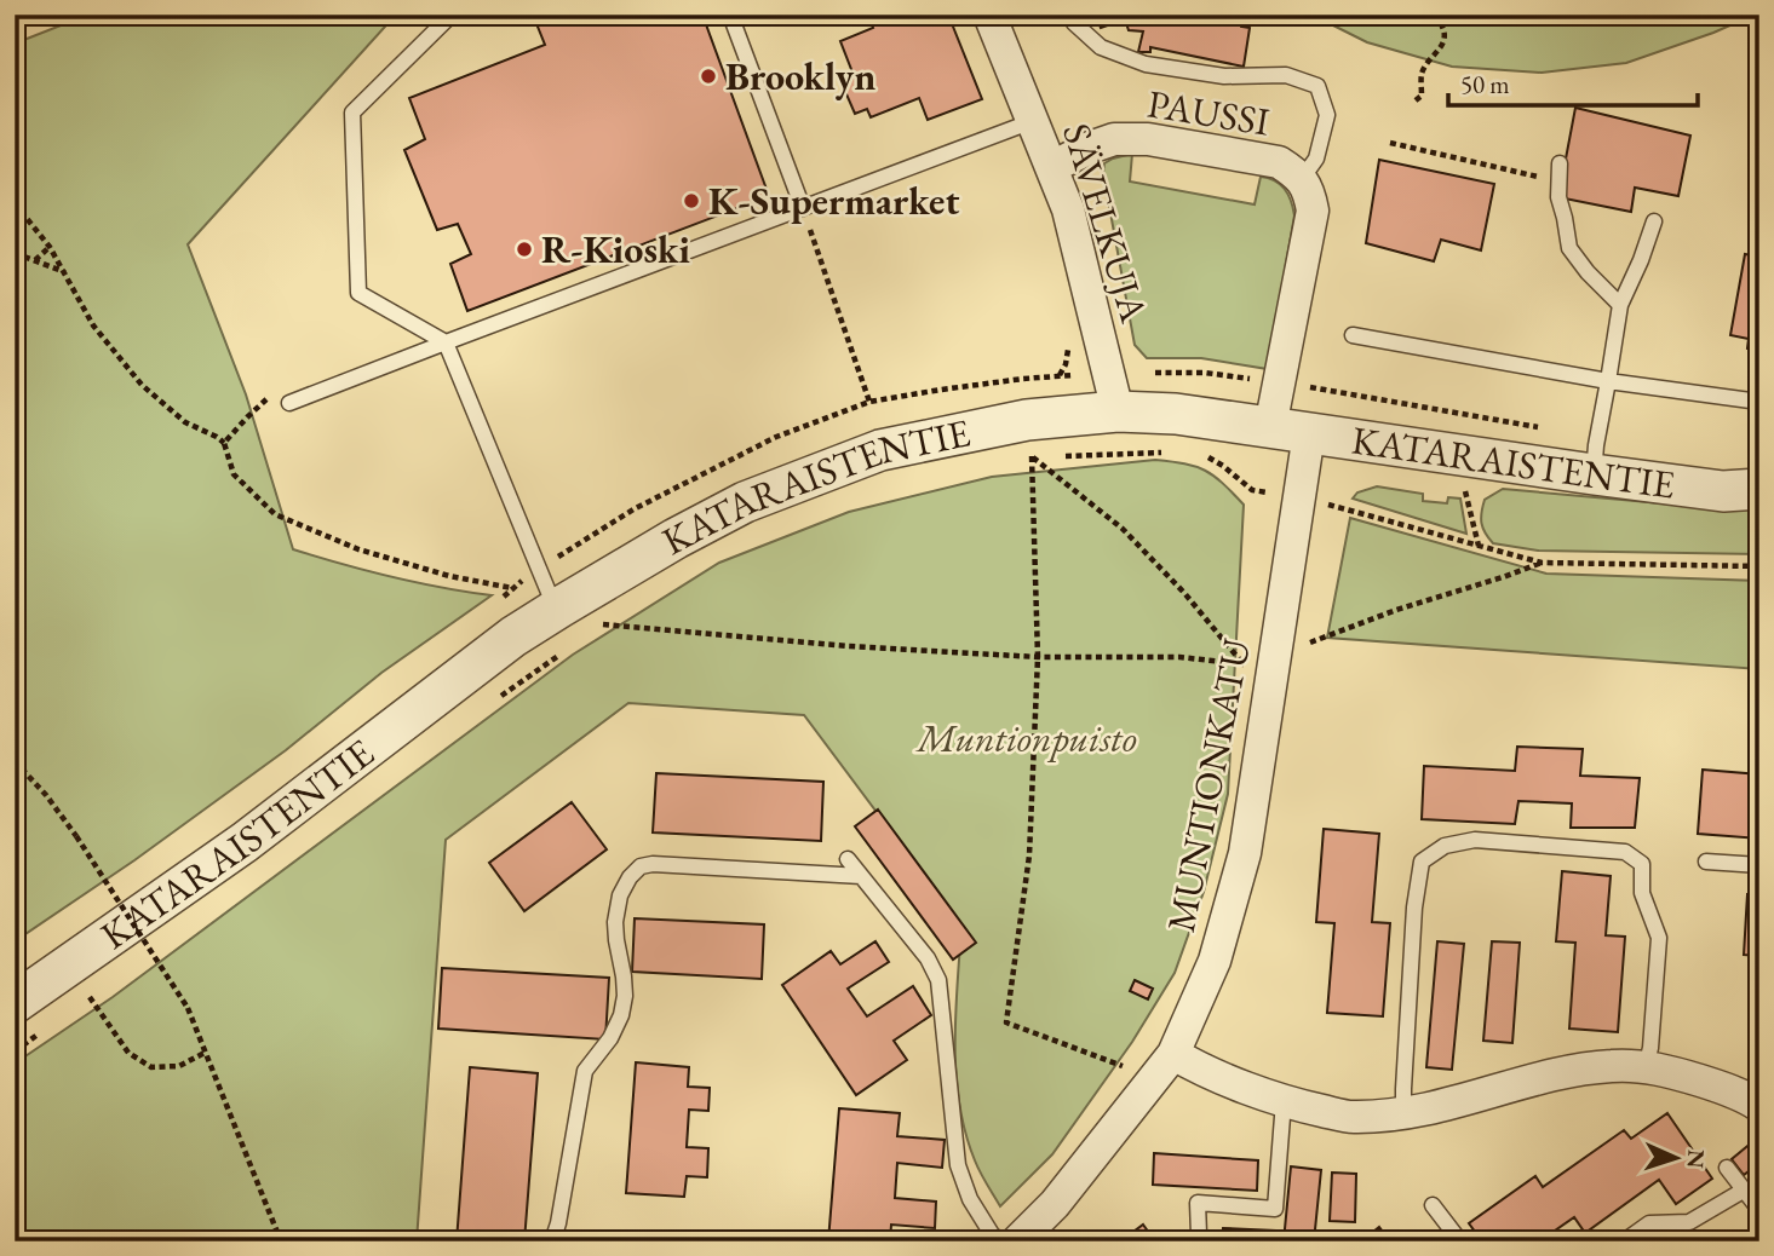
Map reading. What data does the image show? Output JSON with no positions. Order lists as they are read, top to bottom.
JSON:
{
  "streets": {
    "street": [
      "PAUSSI",
      "SÄVELKUJA",
      "KATARAISTENTIE",
      "MUNTIONKATU"
    ]
  },
  "crossings": [
    ["PAUSSI", "SÄVELKUJA"],
    ["PAUSSI", "KATARAISTENTIE"],
    ["SÄVELKUJA", "KATARAISTENTIE"],
    ["KATARAISTENTIE", "MUNTIONKATU"]
  ],
  "parks": ["Muntionpuisto"],
  "places": ["Brooklyn", "K-Supermarket", "R-Kioski"],
  "scale_bar": "50 m",
  "north": "right"
}
